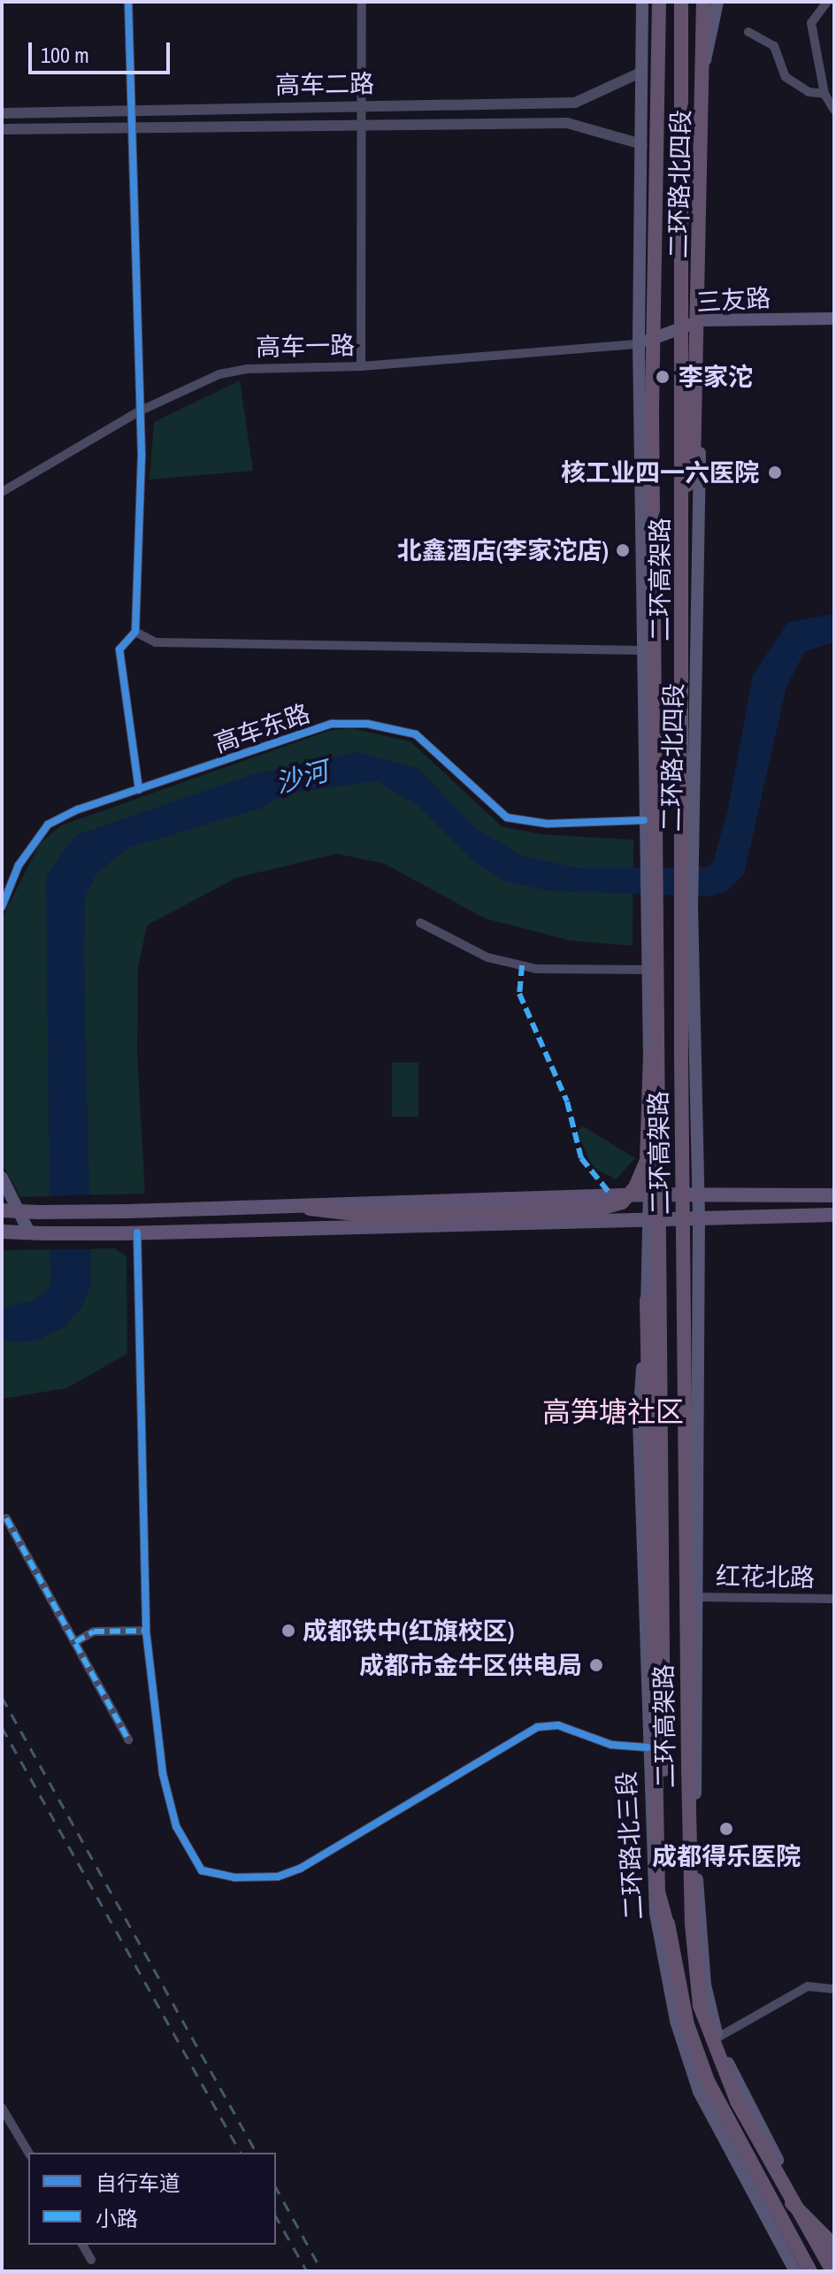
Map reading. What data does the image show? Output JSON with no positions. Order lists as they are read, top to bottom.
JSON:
{
  "streets": {
    "highway": ["二环高架路"],
    "main road": ["二环路北四段", "三友路", "二环路北三段"],
    "street": [
      "高车二路",
      "高车一路",
      "高车东路",
      "红花北路"
    ]
  },
  "crossings": [
    ["高车二路", "二环路北四段"],
    ["二环路北四段", "三友路"],
    ["二环路北四段", "高车一路"],
    ["二环路北四段", "高车东路"],
    ["二环路北四段", "二环路北三段"],
    ["三友路", "高车一路"]
  ],
  "districts": ["高笋塘社区"],
  "water": ["沙河"],
  "places": [
    "李家沱",
    "核工业四一六医院",
    "北鑫酒店(李家沱店)",
    "成都铁中(红旗校区)",
    "成都市金牛区供电局",
    "成都得乐医院"
  ],
  "legend": ["自行车道", "小路"],
  "scale_bar": "100 m"
}
